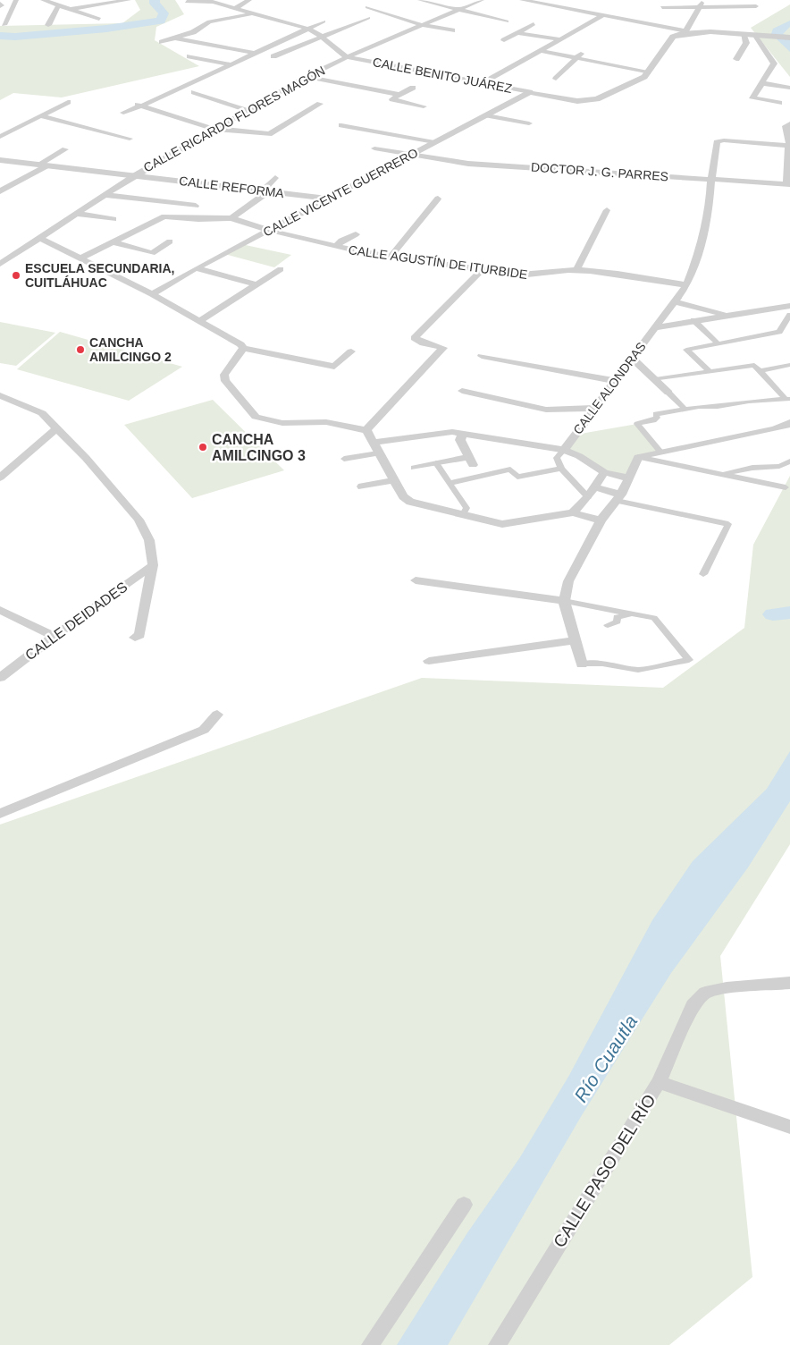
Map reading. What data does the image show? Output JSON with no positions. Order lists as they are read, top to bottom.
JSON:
{
  "streets": {
    "street": [
      "CALLE BENITO JUÁREZ",
      "CALLE RICARDO FLORES MAGÓN",
      "DOCTOR J. G. PARRES",
      "CALLE REFORMA",
      "CALLE VICENTE GUERRERO",
      "CALLE AGUSTÍN DE ITURBIDE",
      "CALLE ALONDRAS",
      "CALLE DEIDADES",
      "CALLE PASO DEL RÍO"
    ]
  },
  "crossings": [
    ["CALLE BENITO JUÁREZ", "CALLE RICARDO FLORES MAGÓN"],
    ["CALLE BENITO JUÁREZ", "CALLE VICENTE GUERRERO"],
    ["CALLE RICARDO FLORES MAGÓN", "CALLE REFORMA"],
    ["DOCTOR J. G. PARRES", "CALLE VICENTE GUERRERO"],
    ["DOCTOR J. G. PARRES", "CALLE ALONDRAS"],
    ["CALLE REFORMA", "CALLE VICENTE GUERRERO"],
    ["CALLE VICENTE GUERRERO", "CALLE AGUSTÍN DE ITURBIDE"],
    ["CALLE AGUSTÍN DE ITURBIDE", "CALLE ALONDRAS"]
  ],
  "water": ["Río Cuautla"],
  "places": ["ESCUELA SECUNDARIA, CUITLÁHUAC", "CANCHA AMILCINGO 2", "CANCHA AMILCINGO 3"]
}
